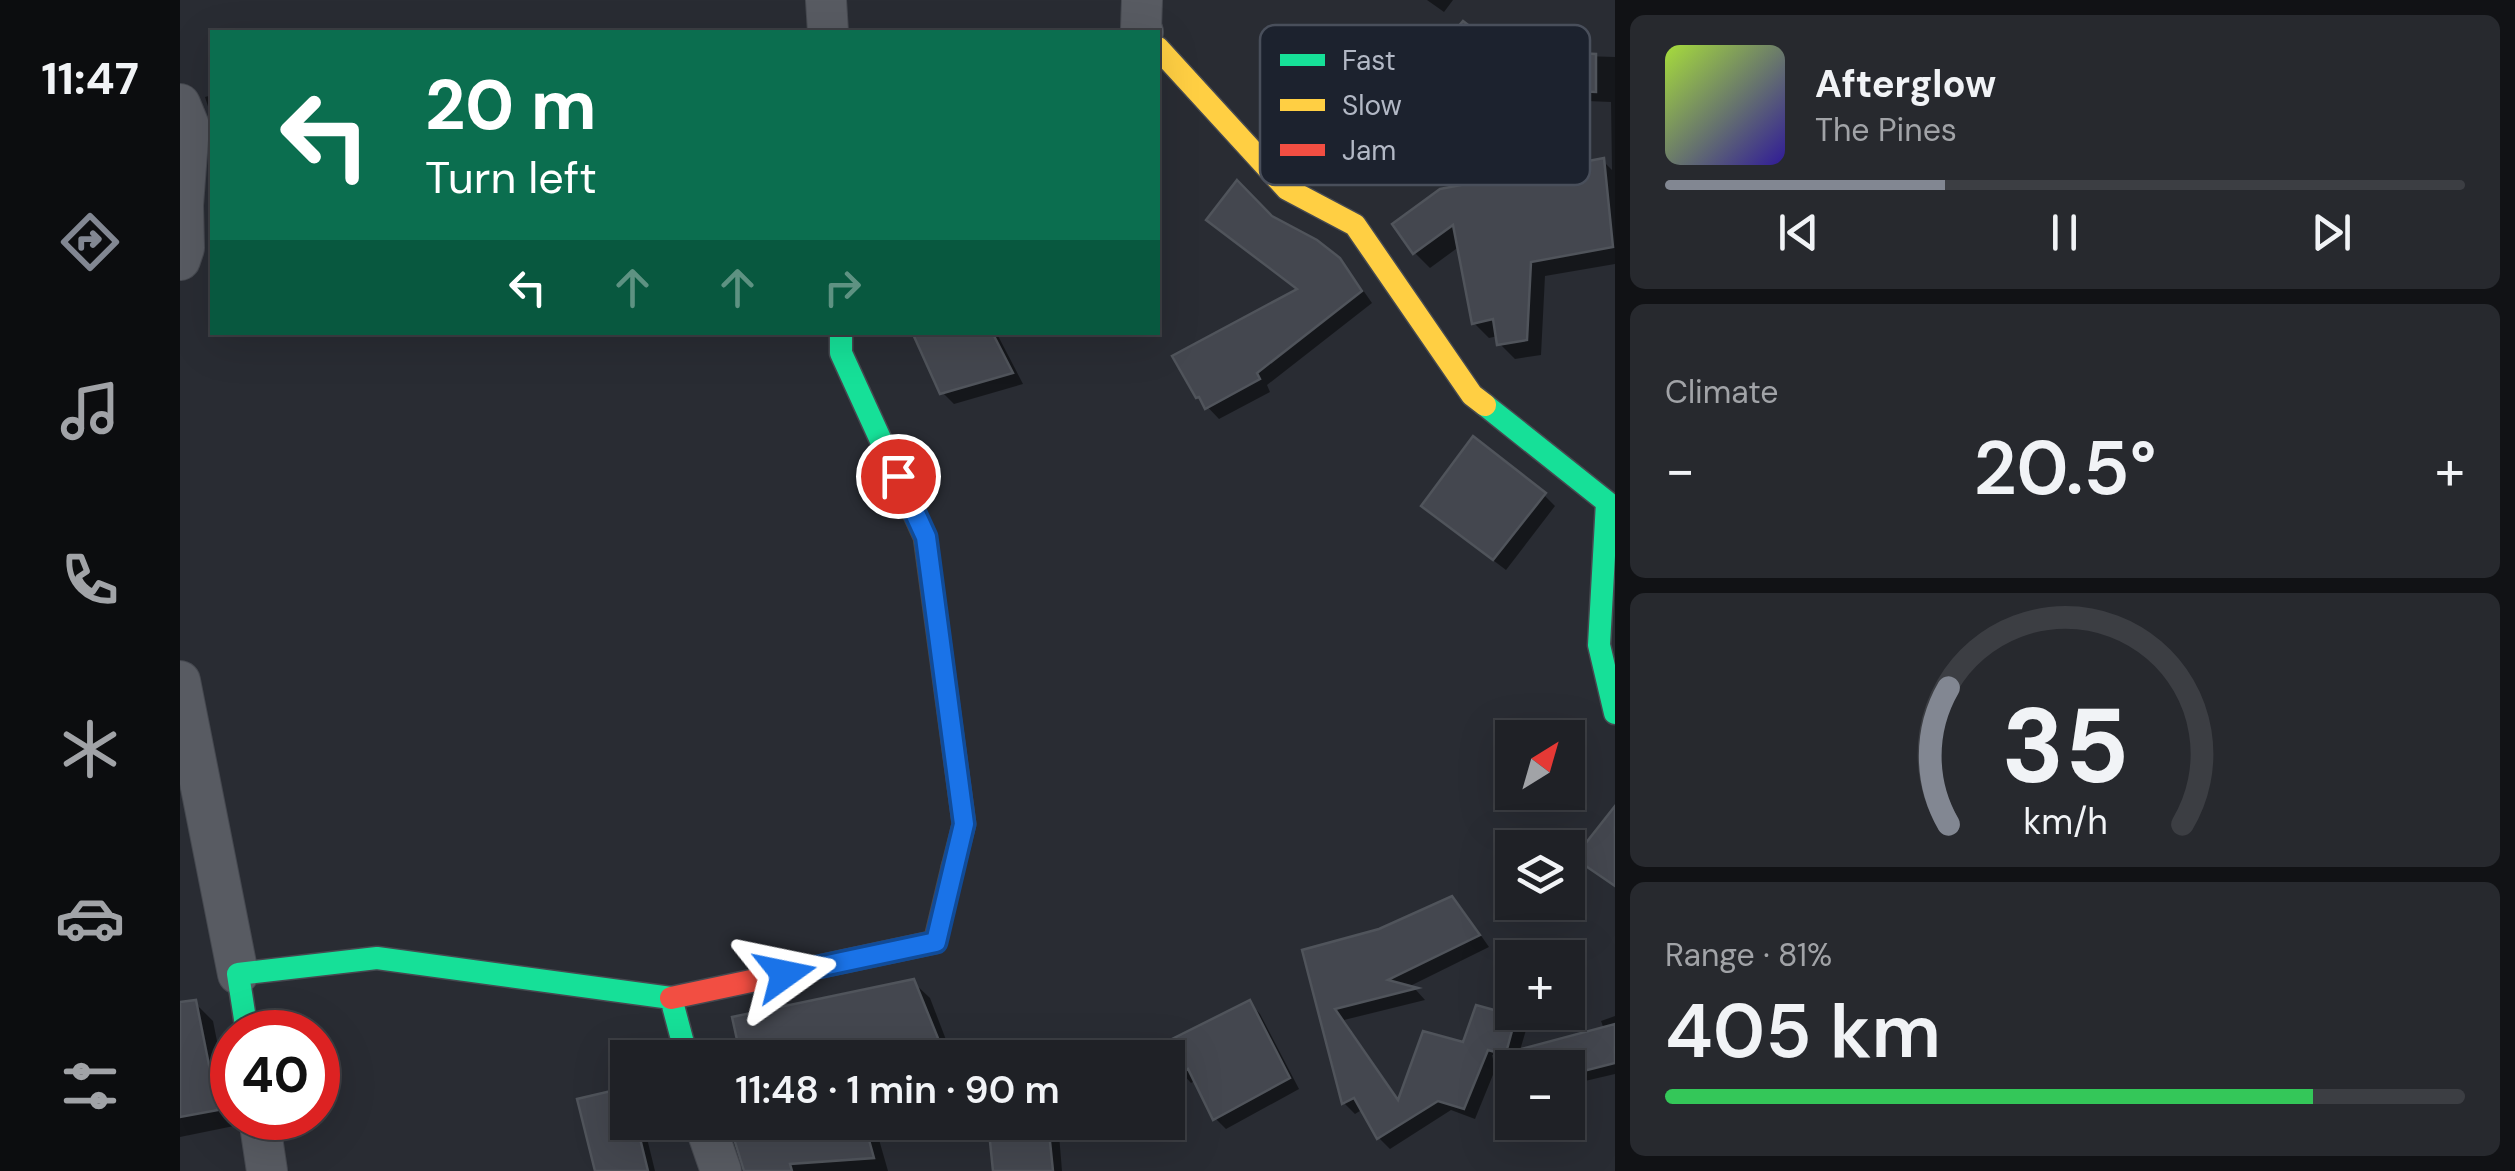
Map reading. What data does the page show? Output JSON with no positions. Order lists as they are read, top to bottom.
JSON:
{
  "legend": ["Fast", "Slow", "Jam"],
  "north": "top right",
  "page": {
    "tabs": "11:47",
    "turn": ["20 m", "Turn left"],
    "song": ["Afterglow", "The Pines"],
    "tile": [
      "Climate",
      ["Range · 81%", "405 km"]
    ],
    "heat": ["−", "20.5°", "+"],
    "map_buttons": ["+", "−"],
    "limit": "40",
    "trip": "11:48 · 1 min · 90 m",
    "gauge": ["35", "km/h"]
  }
}
